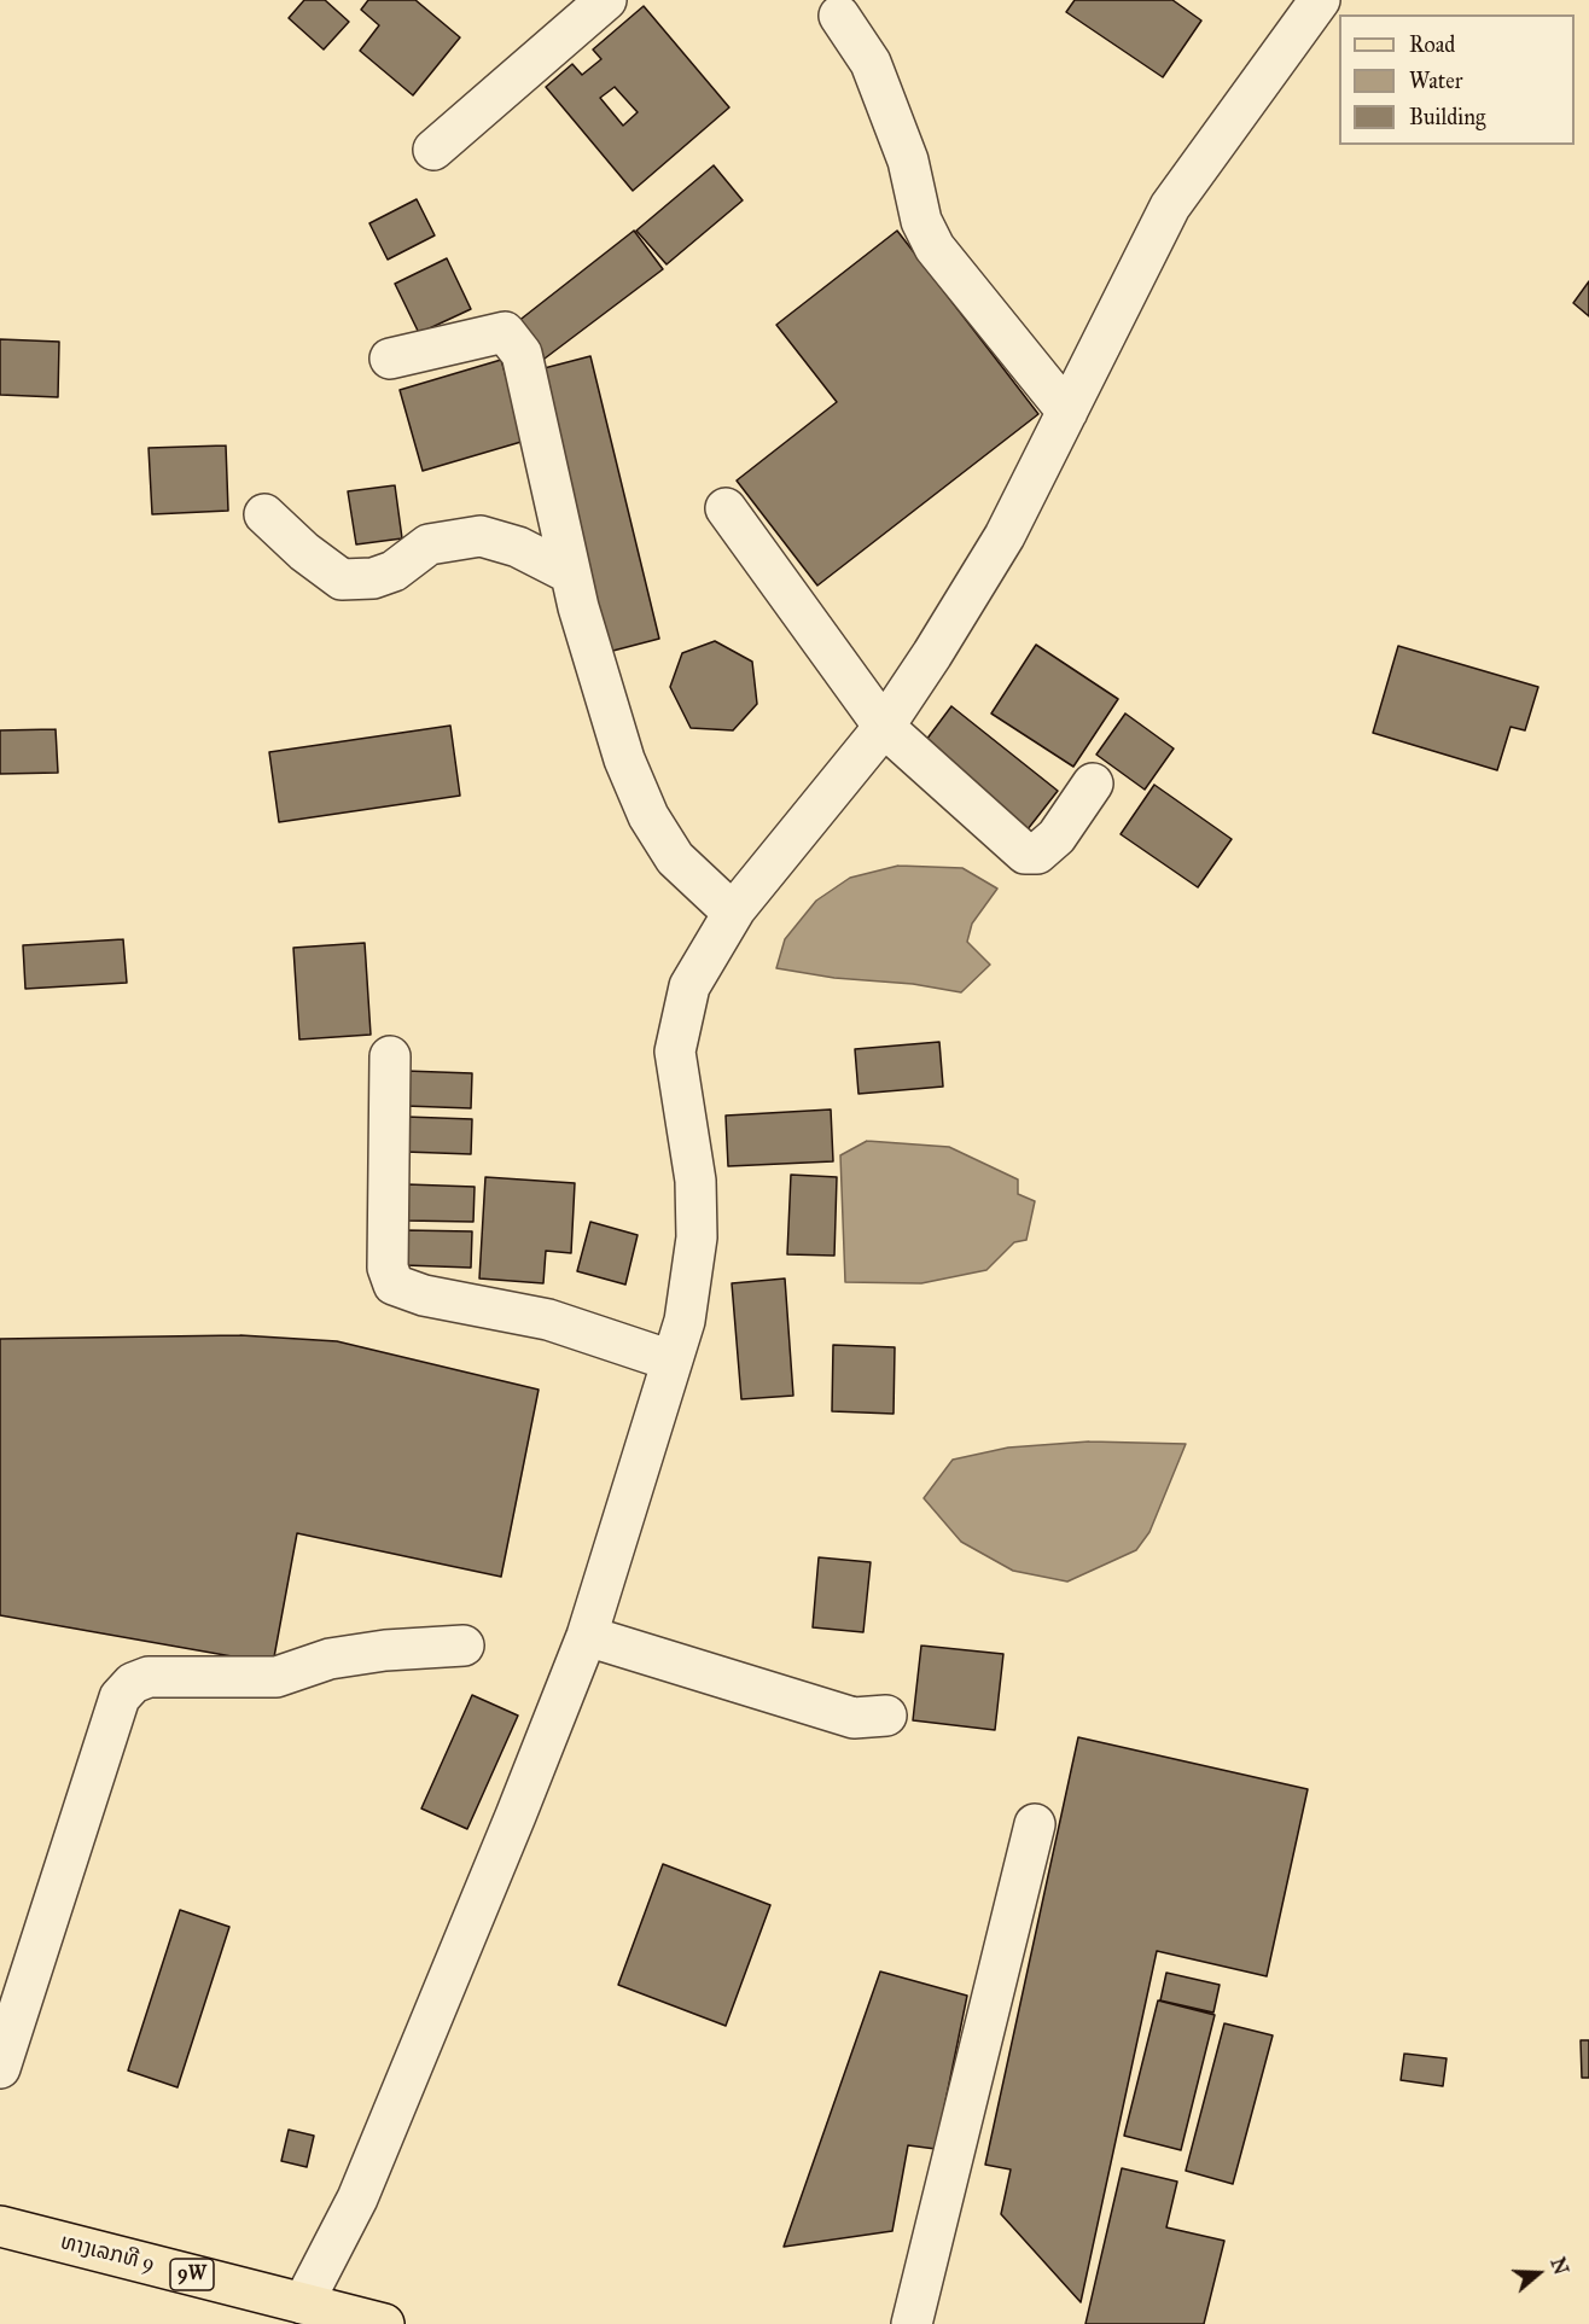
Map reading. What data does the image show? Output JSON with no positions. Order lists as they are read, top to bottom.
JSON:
{
  "streets": {
    "main road": ["ທາງເລກທີ 9", "9W"]
  },
  "legend": ["Road", "Water", "Building"],
  "north": "right"
}
